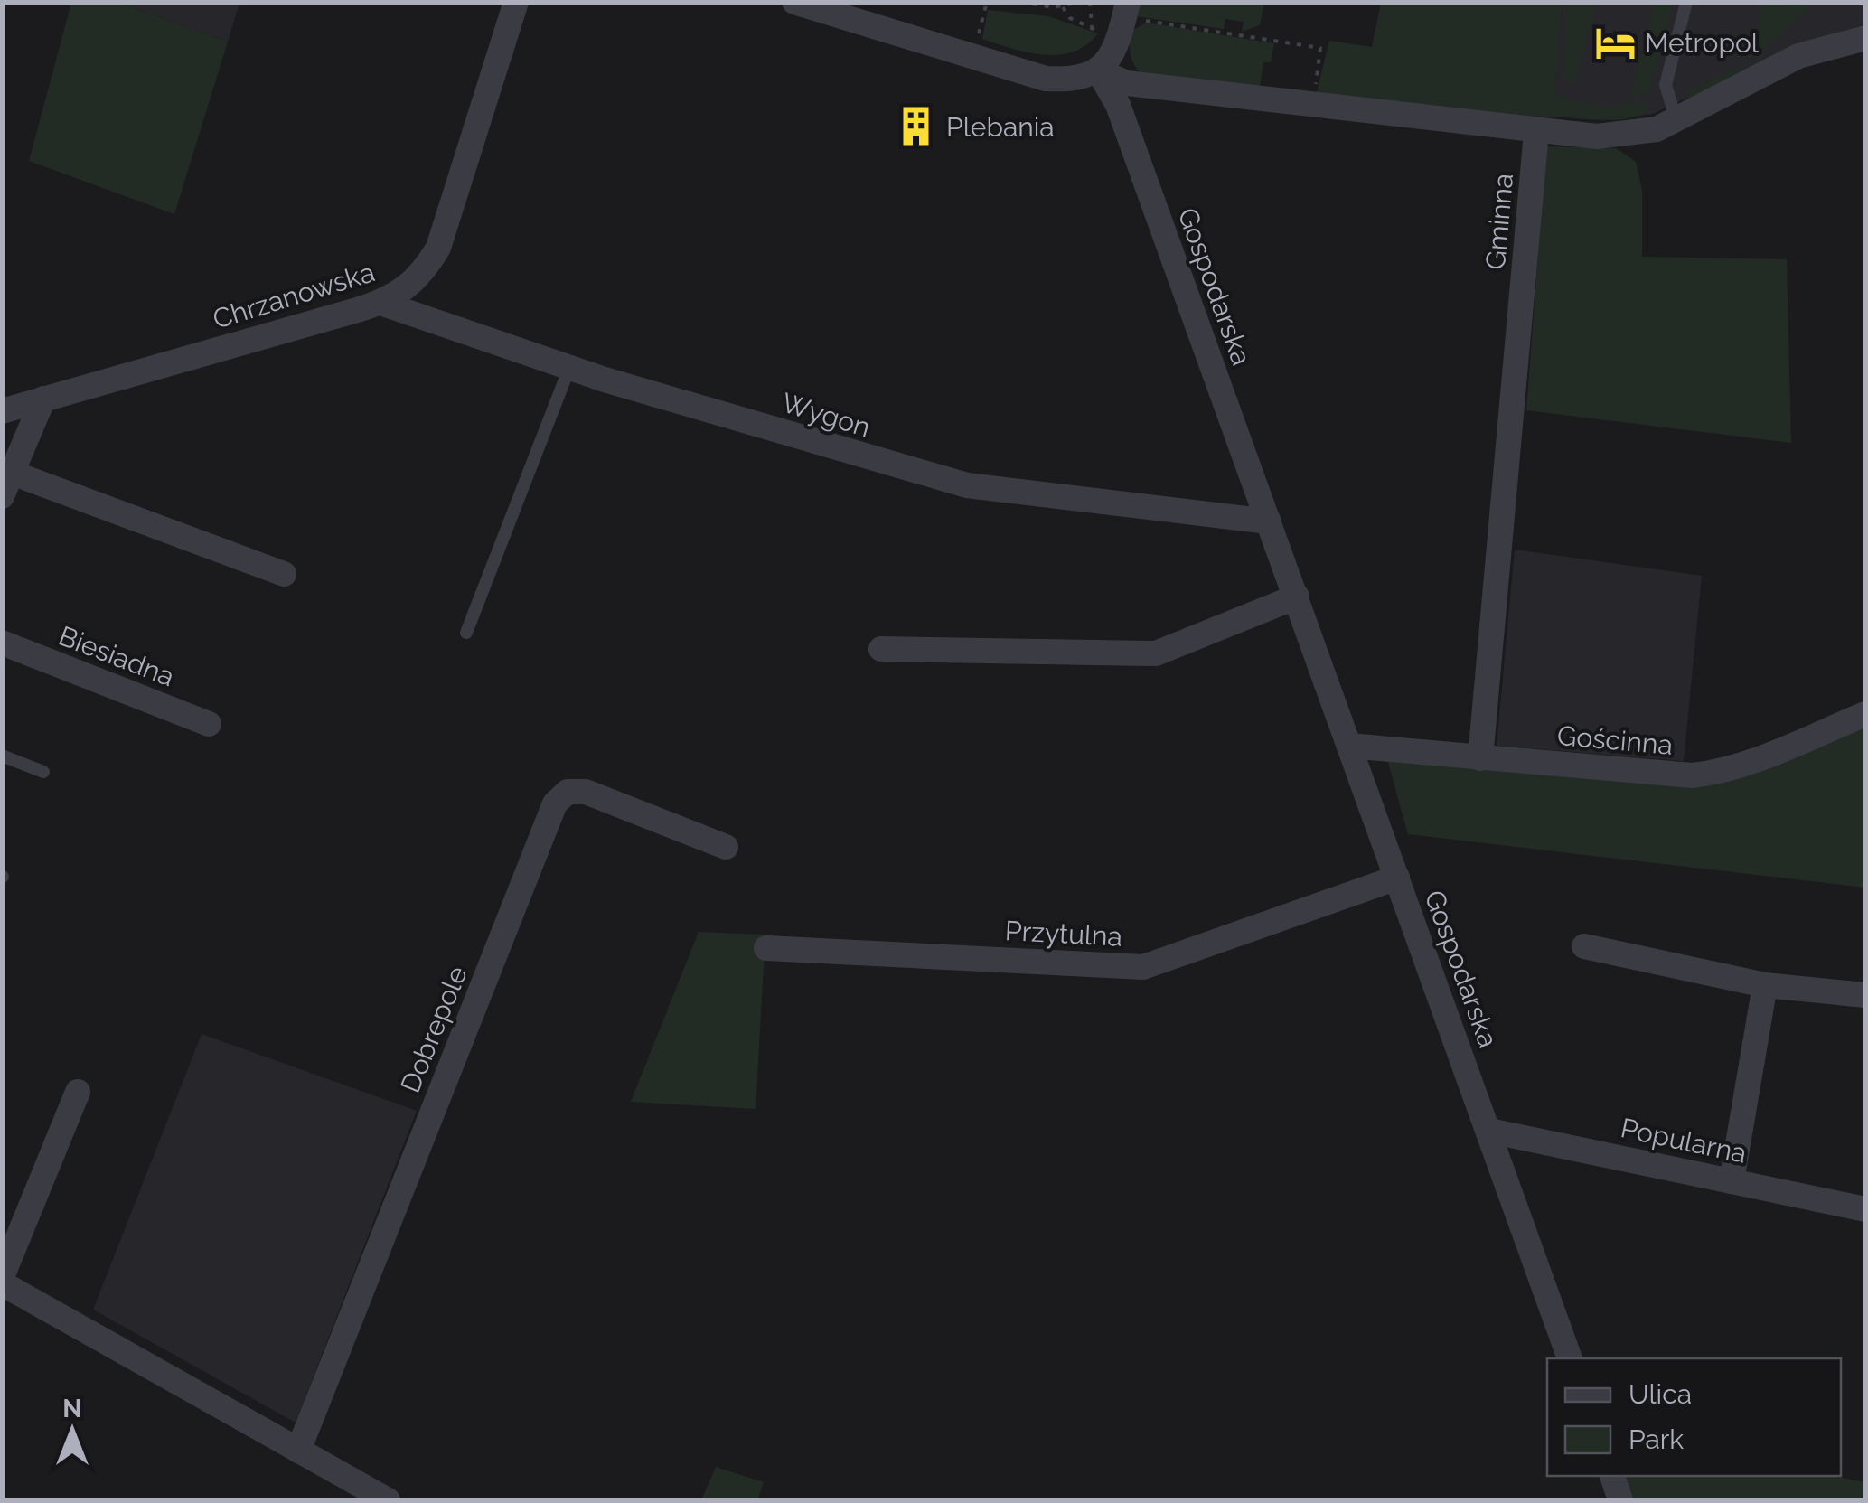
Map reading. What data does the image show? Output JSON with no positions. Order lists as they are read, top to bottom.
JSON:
{
  "streets": {
    "street": [
      "Gminna",
      "Gospodarska",
      "Chrzanowska",
      "Wygon",
      "Biesiadna",
      "Gościnna",
      "Przytulna",
      "Dobrepole",
      "Popularna"
    ]
  },
  "crossings": [
    ["Gminna", "Gościnna"],
    ["Gospodarska", "Wygon"],
    ["Gospodarska", "Gościnna"],
    ["Gospodarska", "Przytulna"],
    ["Gospodarska", "Popularna"],
    ["Chrzanowska", "Wygon"]
  ],
  "places": {
    "hotel": ["Metropol"],
    "building": ["Plebania"]
  },
  "legend": ["Ulica", "Park"],
  "north": "top"
}
